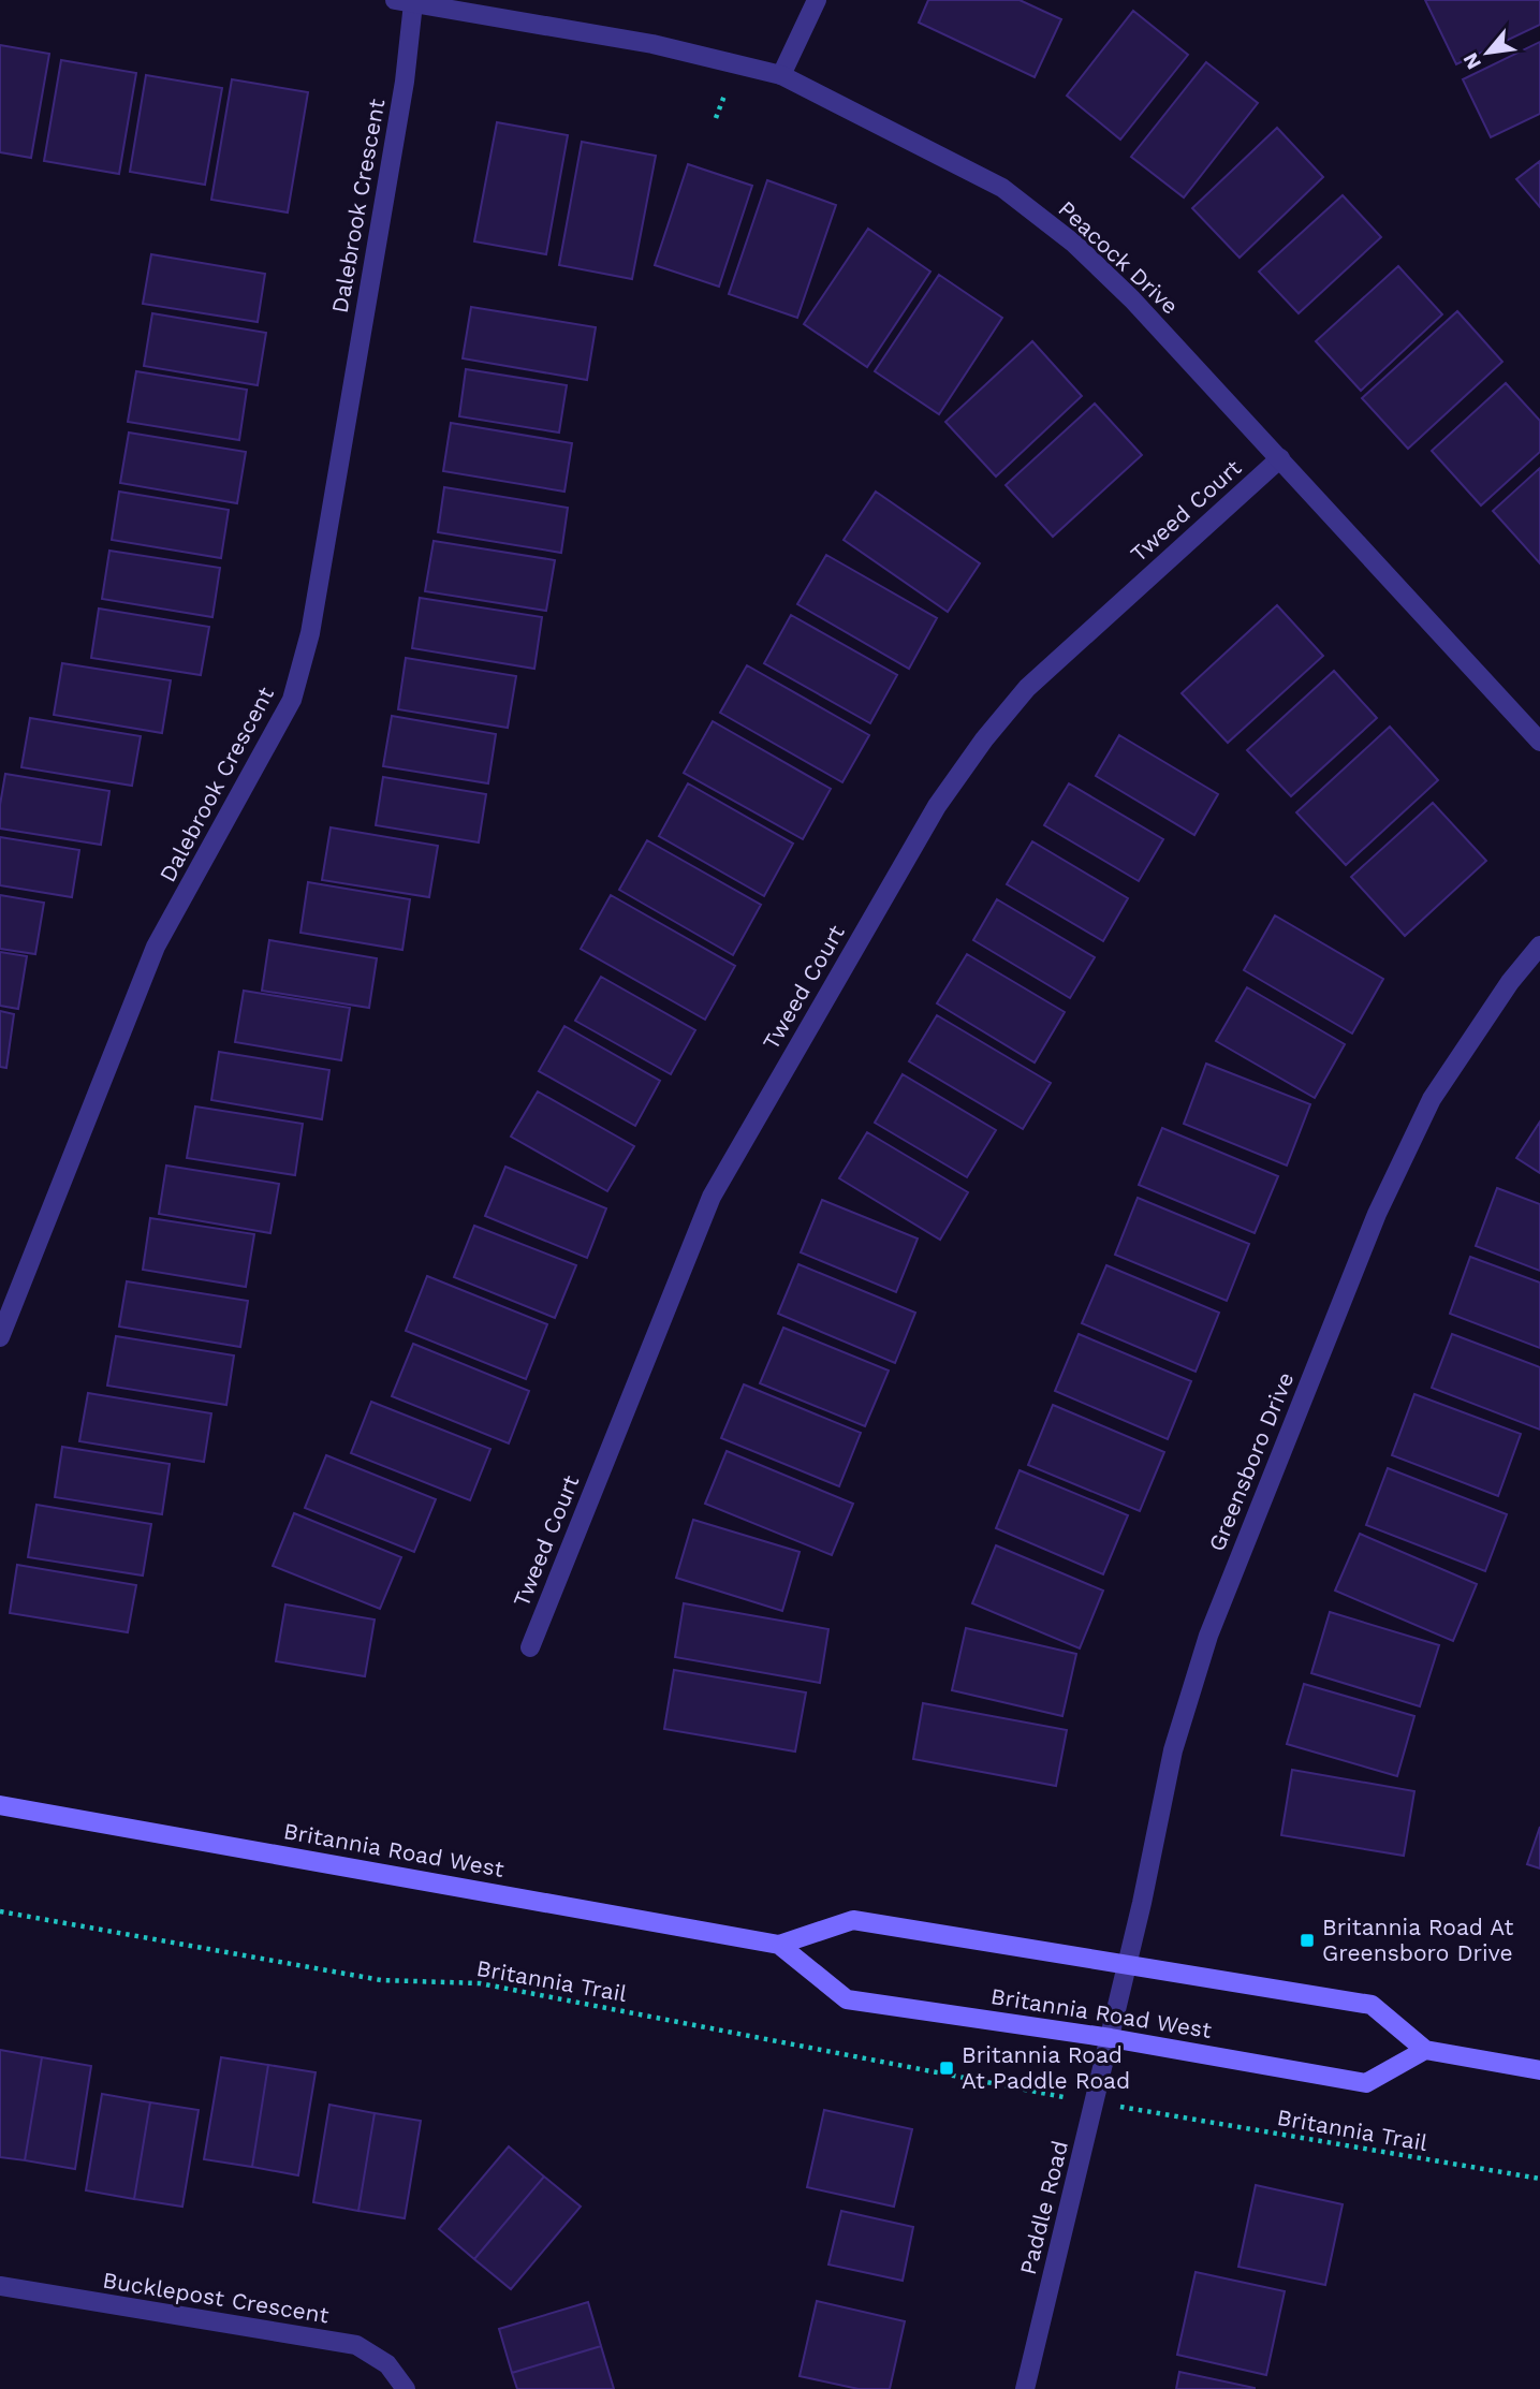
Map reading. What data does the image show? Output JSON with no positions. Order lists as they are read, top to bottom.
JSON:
{
  "streets": {
    "main road": ["Britannia Road West"],
    "street": [
      "Dalebrook Crescent",
      "Peacock Drive",
      "Tweed Court",
      "Greensboro Drive",
      "Paddle Road",
      "Bucklepost Crescent"
    ],
    "path": ["Britannia Trail"]
  },
  "crossings": [
    ["Dalebrook Crescent", "Peacock Drive"],
    ["Peacock Drive", "Tweed Court"],
    ["Greensboro Drive", "Britannia Road West"],
    ["Greensboro Drive", "Paddle Road"],
    ["Britannia Road West", "Paddle Road"]
  ],
  "places": {
    "transit": ["Britannia Road At Greensboro Drive", "Britannia Road At Paddle Road"]
  },
  "north": "bottom left"
}
